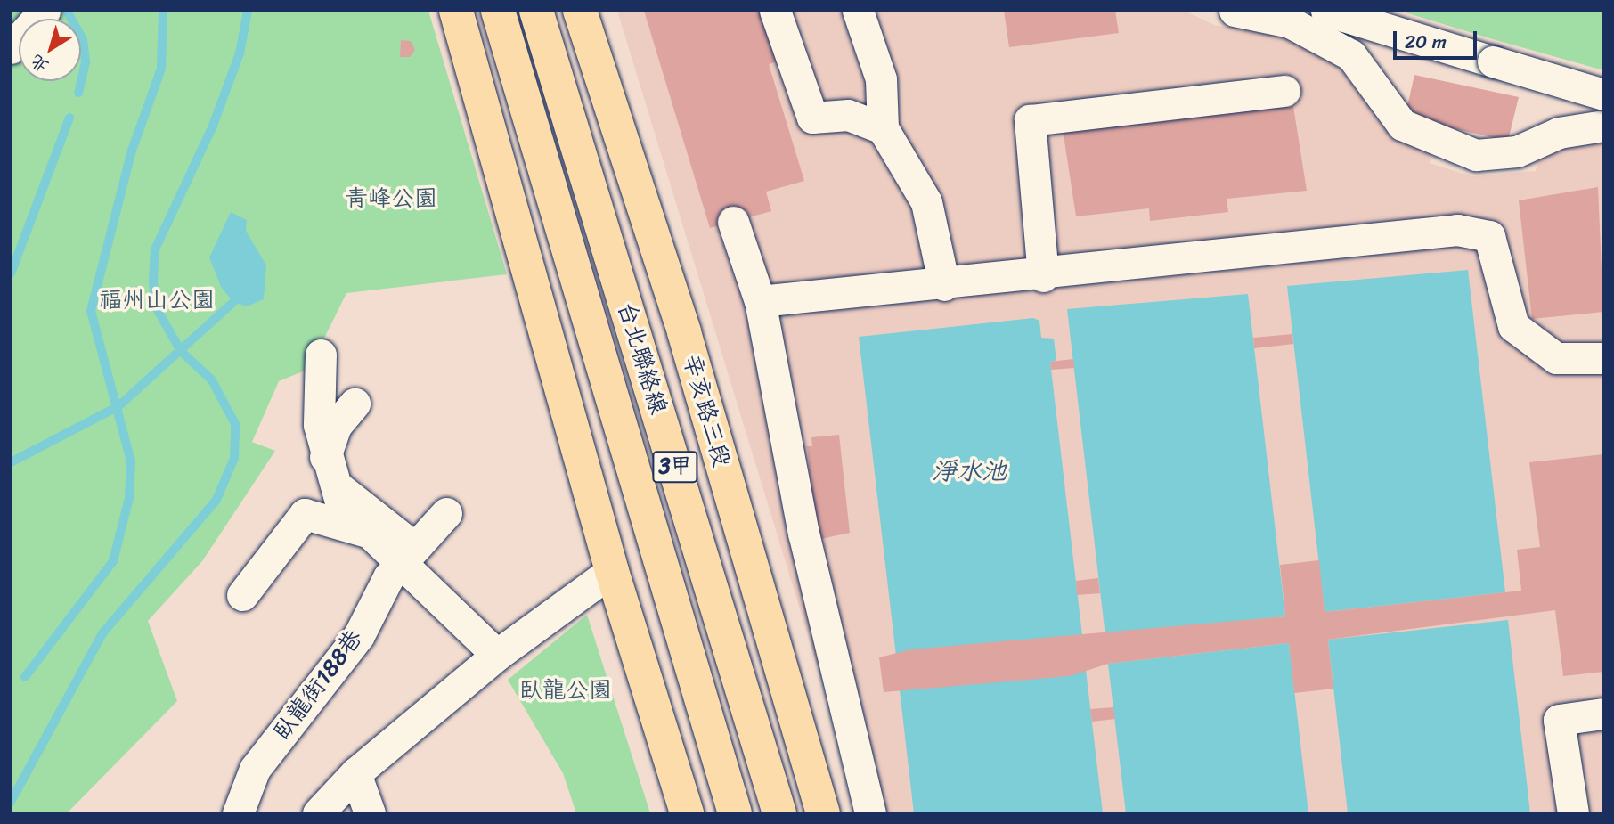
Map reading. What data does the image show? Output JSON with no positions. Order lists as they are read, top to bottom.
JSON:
{
  "streets": {
    "main road": ["台北聯絡線", "辛亥路三段", "3甲"],
    "street": ["臥龍街188巷"]
  },
  "water": ["淨水池"],
  "parks": ["青峰公園", "福州山公園", "臥龍公園"],
  "scale_bar": "20 m",
  "north": "bottom left"
}
